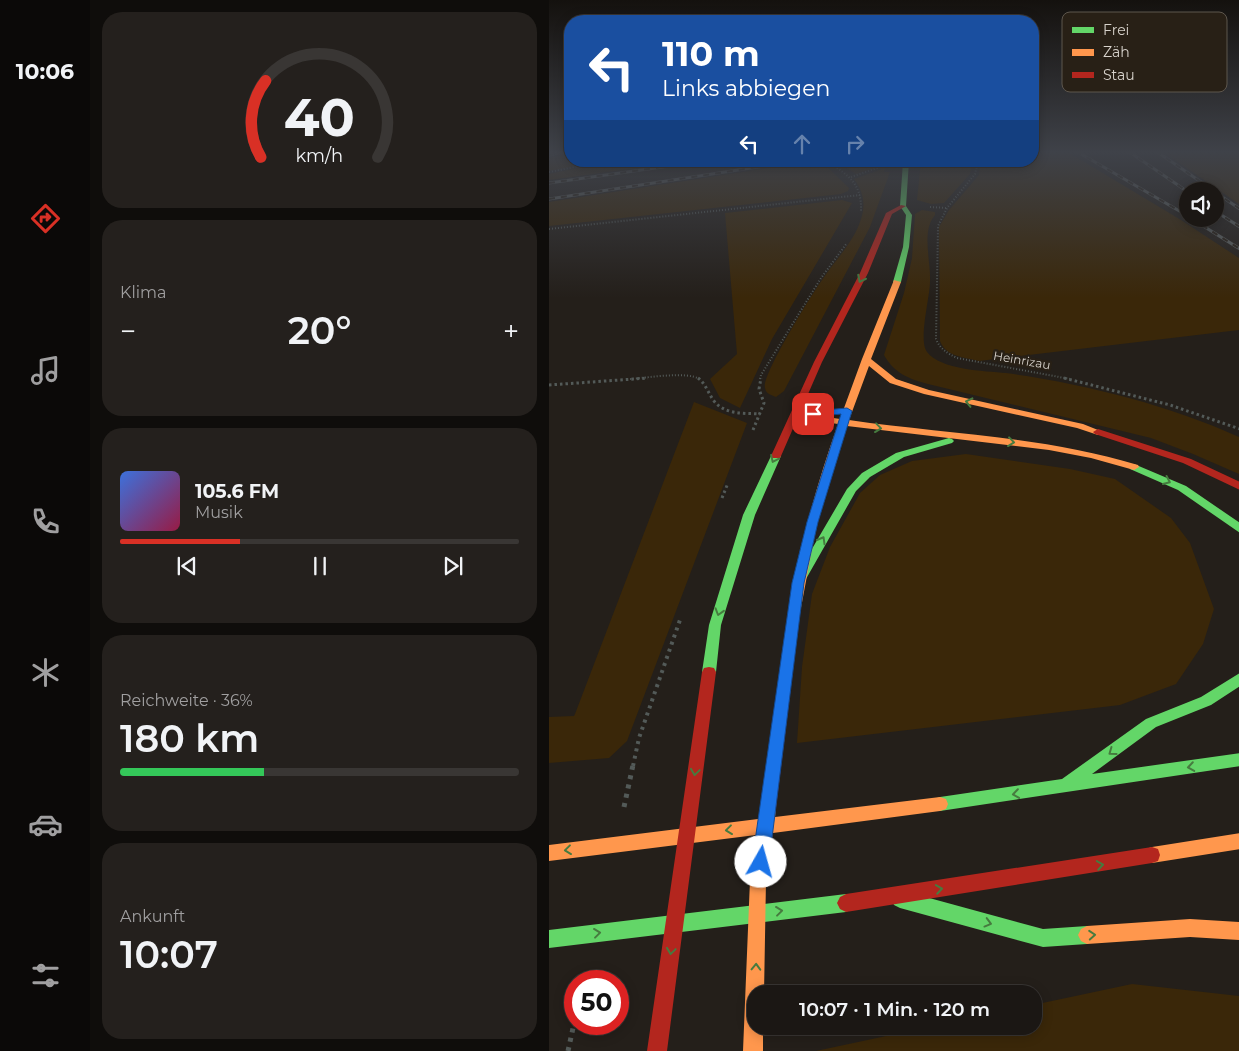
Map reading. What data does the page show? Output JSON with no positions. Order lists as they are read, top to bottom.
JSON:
{
  "streets": {
    "path": ["Heinrizau"]
  },
  "legend": ["Frei", "Zäh", "Stau"],
  "page": {
    "tabs": "10:06",
    "turn": ["110 m", "Links abbiegen"],
    "tile": [
      "Klima",
      ["Reichweite · 36%", "180 km"],
      ["Ankunft", "10:07"]
    ],
    "heat": ["−", "20°", "+"],
    "song": ["105.6 FM", "Musik"],
    "limit": "50",
    "trip": "10:07 · 1 Min. · 120 m",
    "gauge": ["40", "km/h"]
  }
}
